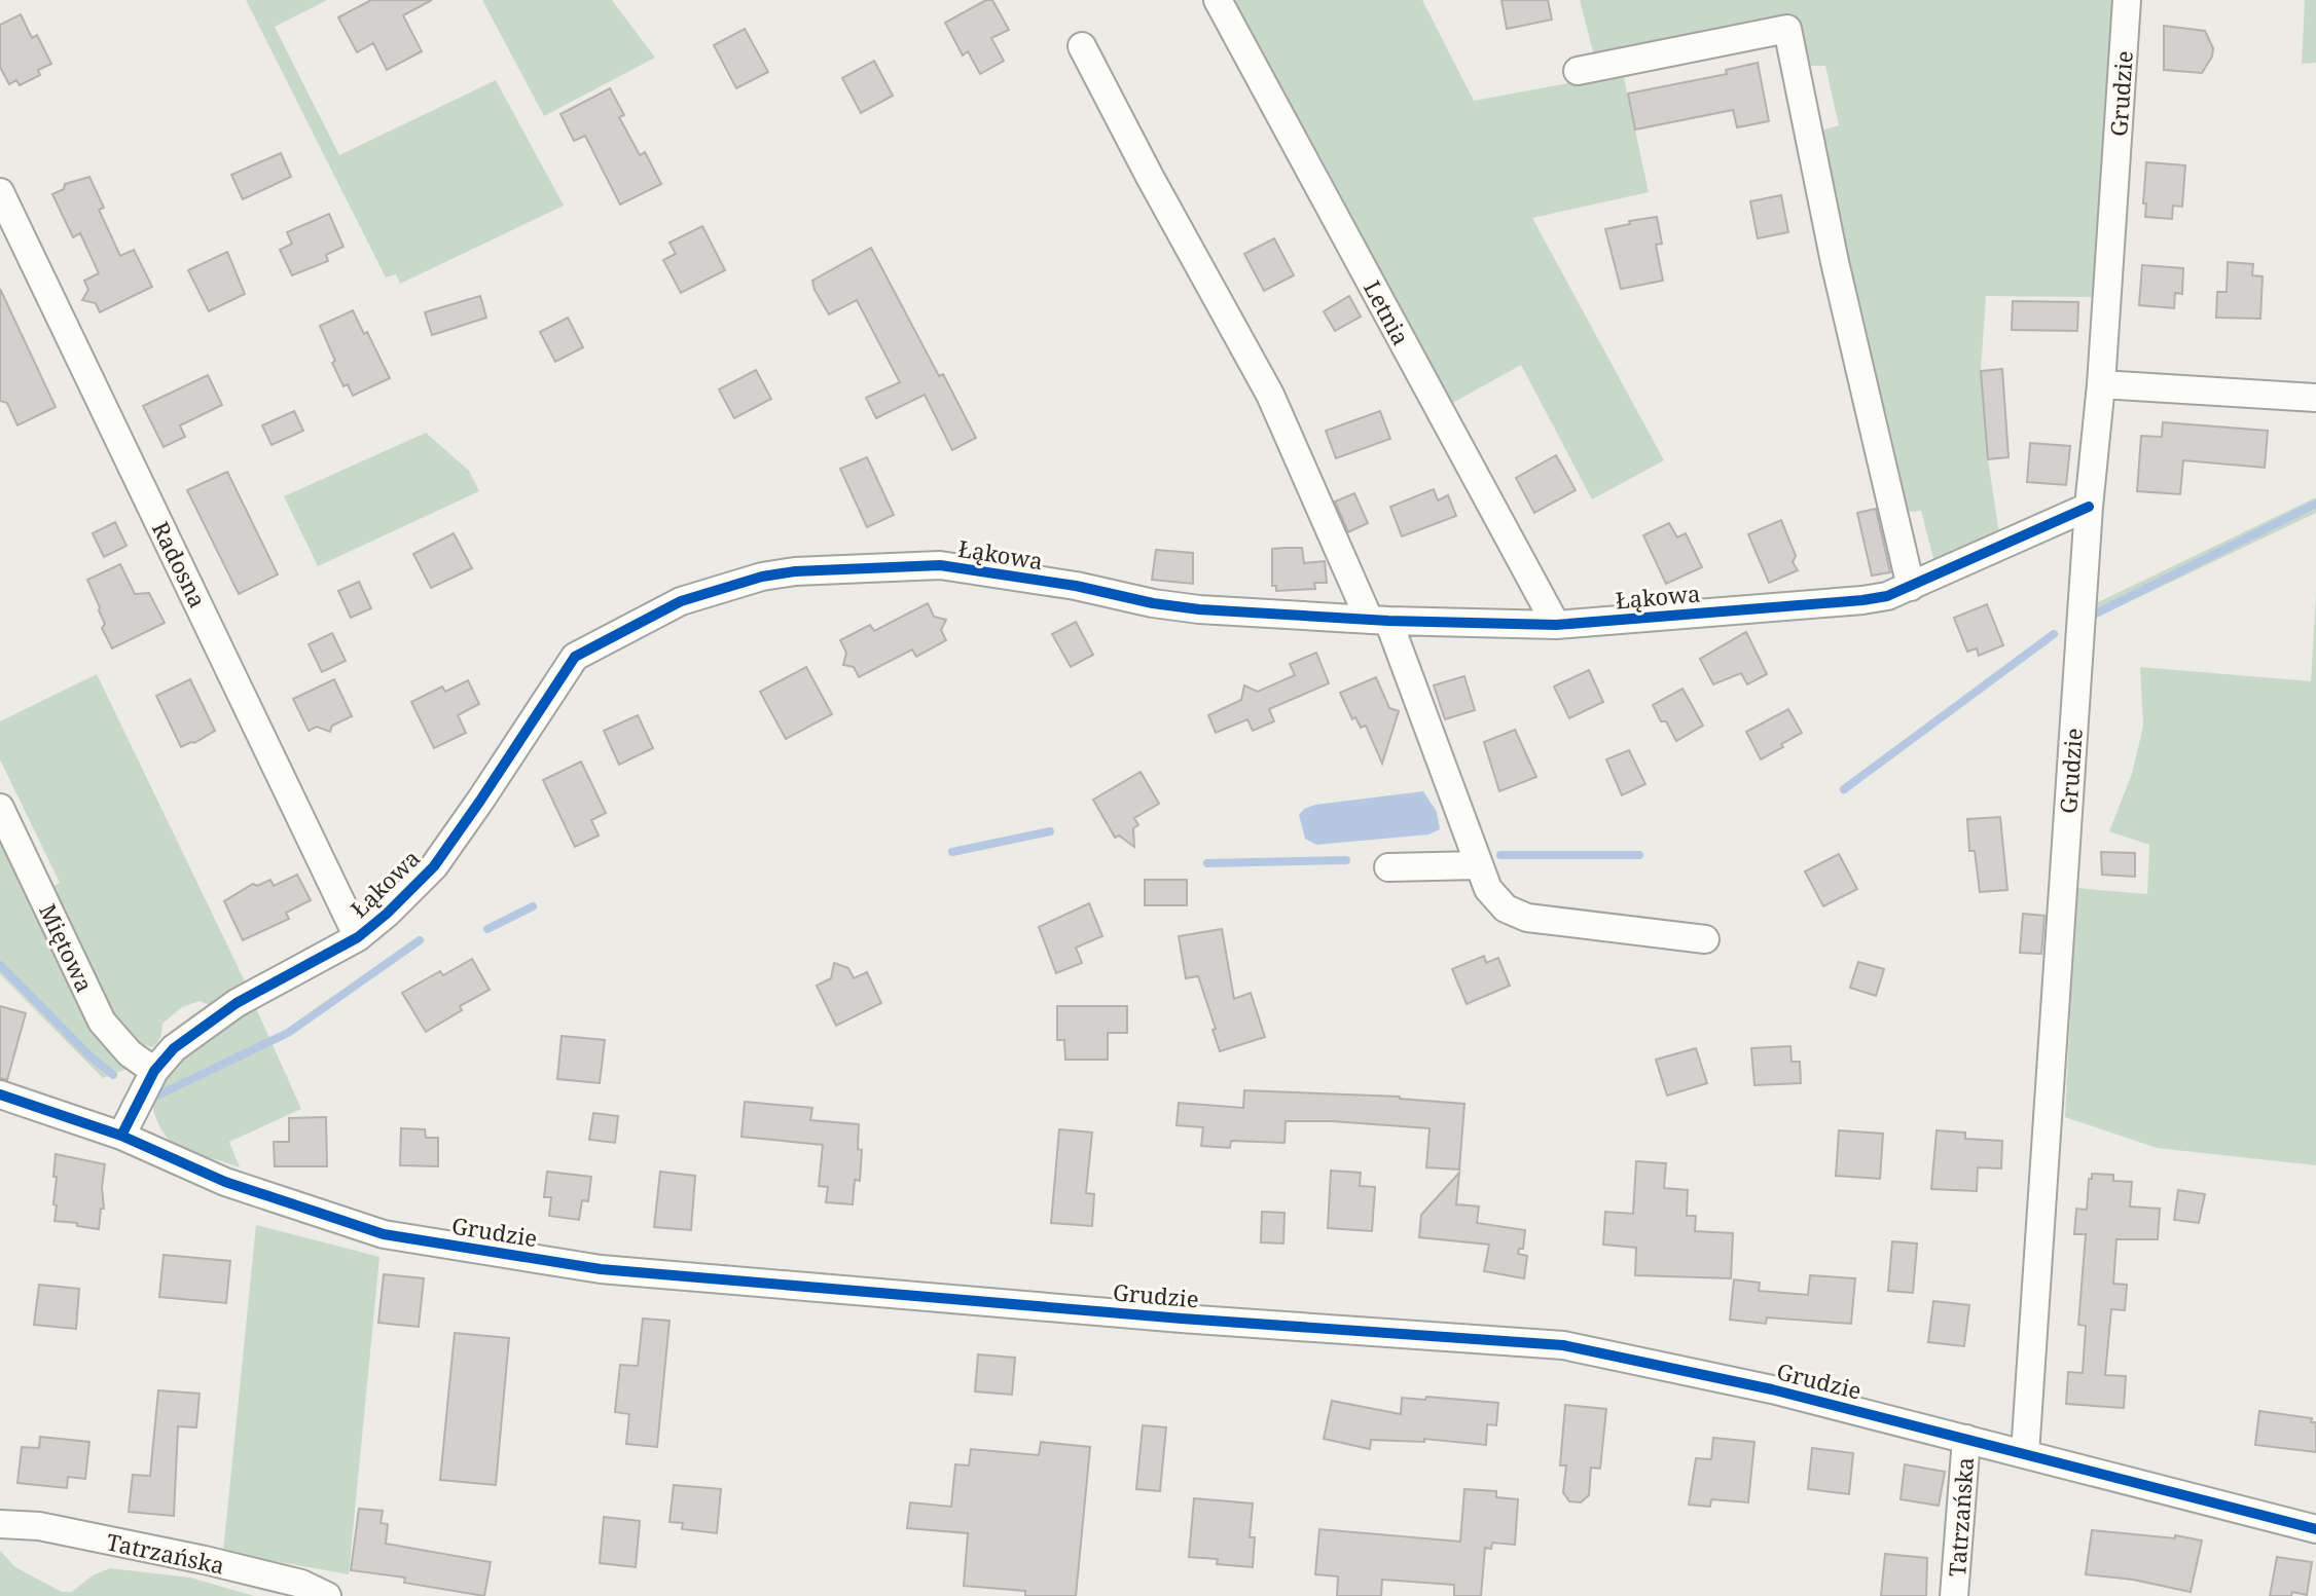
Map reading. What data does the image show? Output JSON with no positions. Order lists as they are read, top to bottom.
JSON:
{
  "streets": {
    "street": [
      "Grudzie",
      "Letnia",
      "Łąkowa",
      "Radosna",
      "Miętowa",
      "Tatrzańska"
    ]
  },
  "crossings": [
    ["Grudzie", "Łąkowa"],
    ["Grudzie", "Tatrzańska"],
    ["Letnia", "Łąkowa"],
    ["Łąkowa", "Radosna"],
    ["Łąkowa", "Miętowa"]
  ]
}
